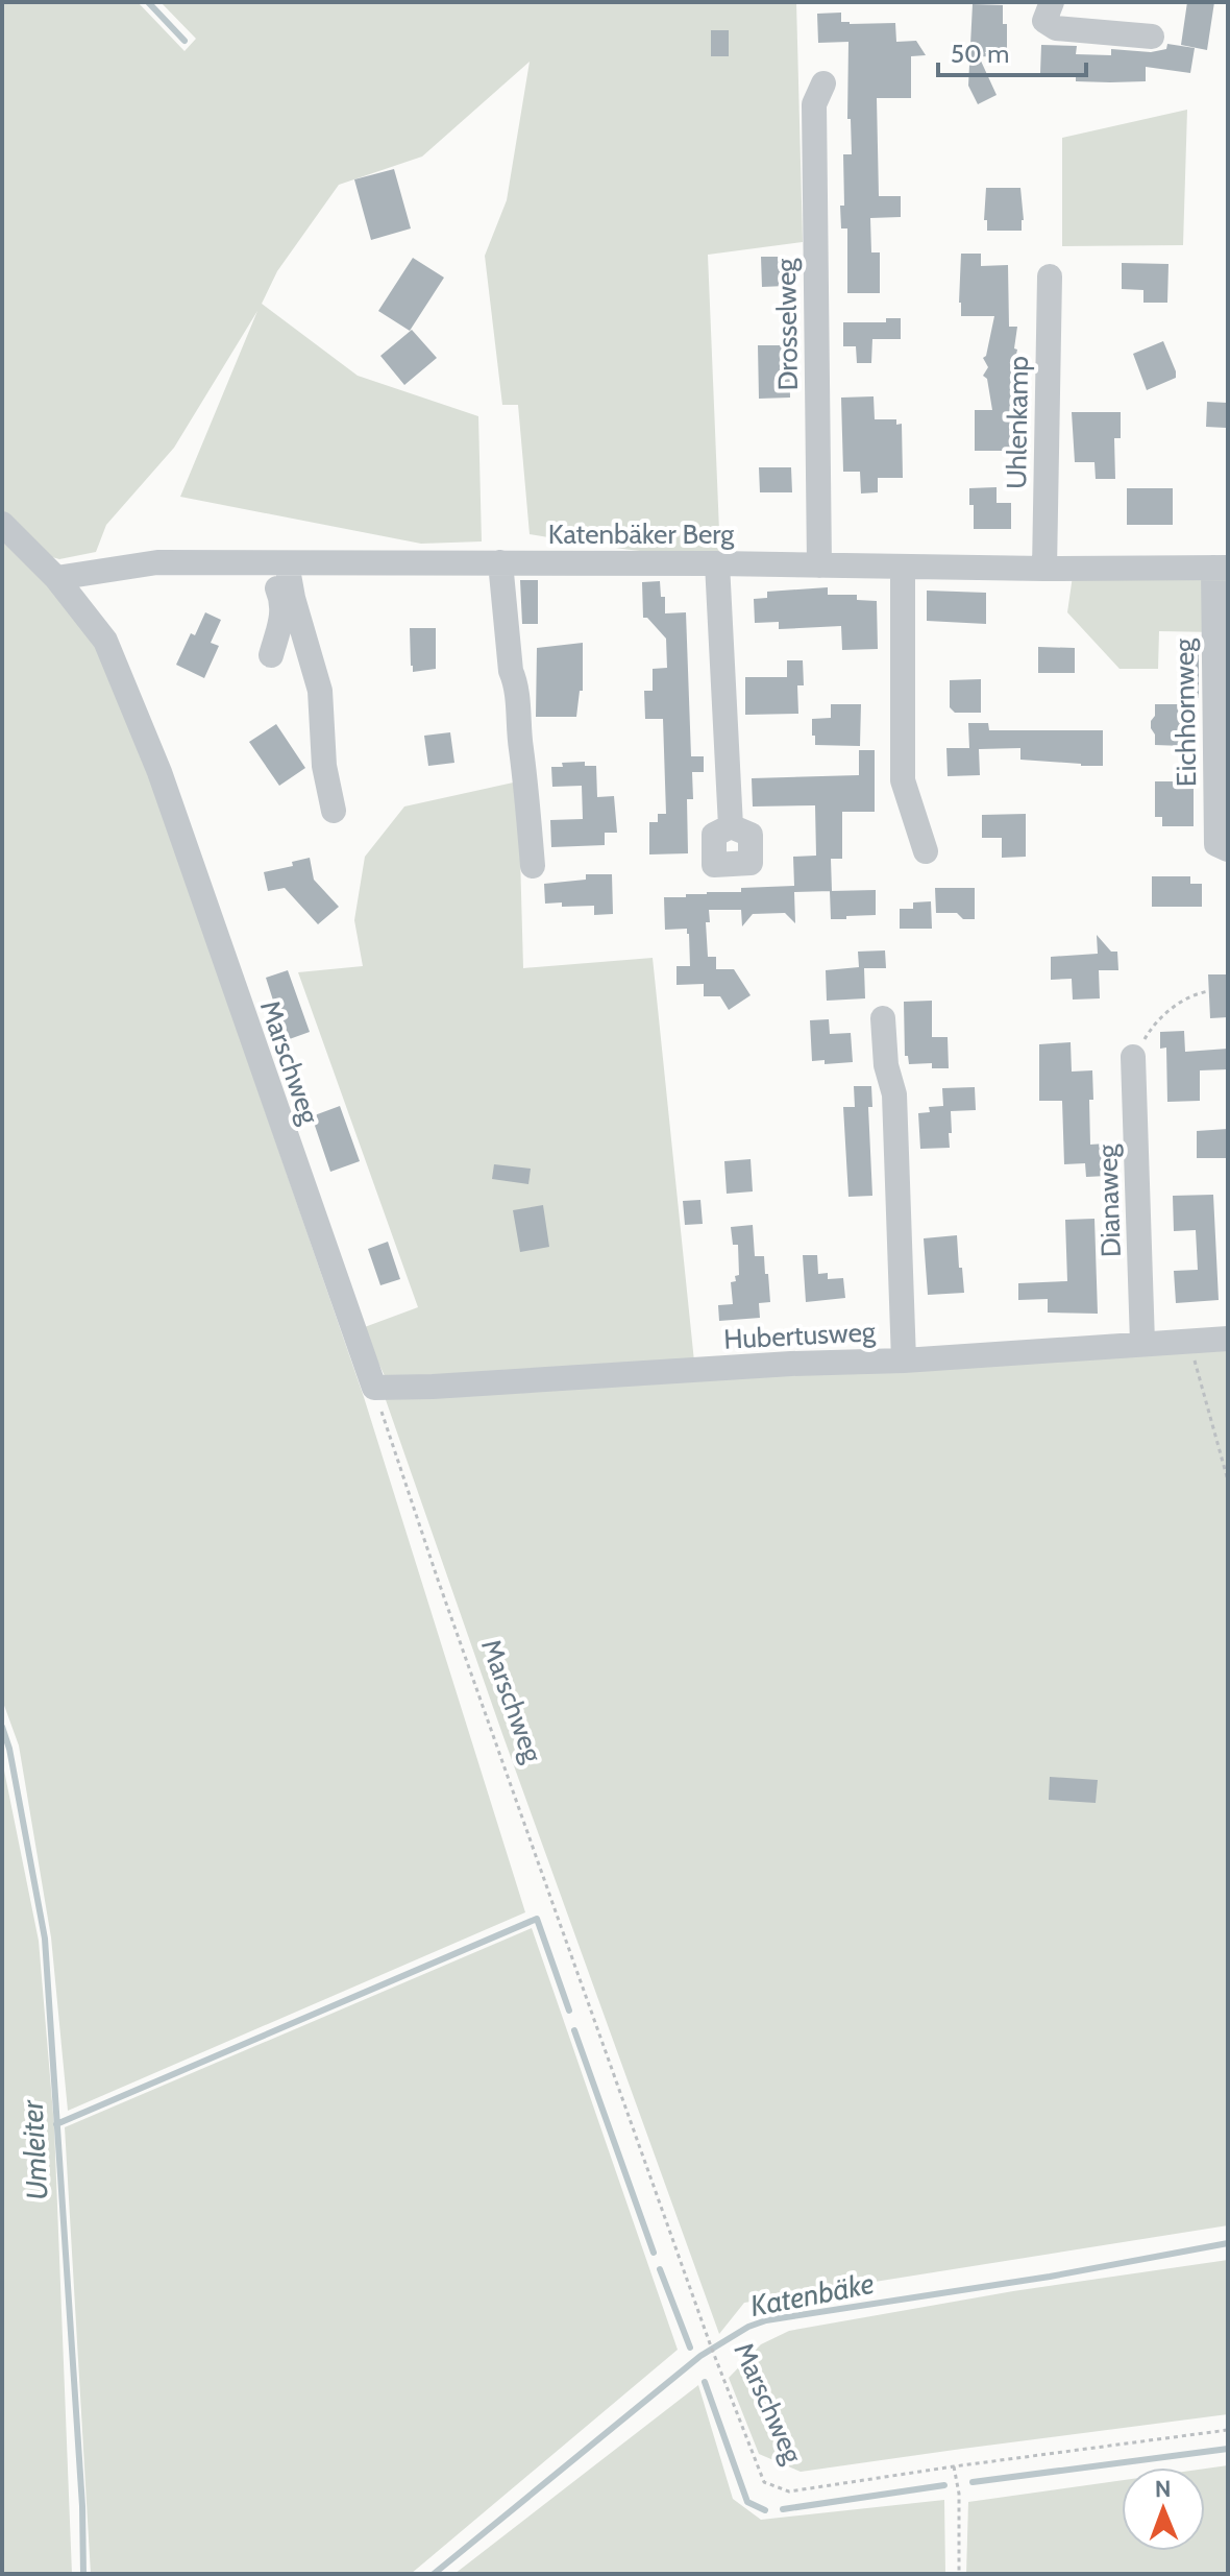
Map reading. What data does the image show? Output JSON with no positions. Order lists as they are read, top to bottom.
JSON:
{
  "streets": {
    "street": [
      "Drosselweg",
      "Uhlenkamp",
      "Katenbäker Berg",
      "Eichhornweg",
      "Marschweg",
      "Dianaweg",
      "Hubertusweg"
    ]
  },
  "crossings": [
    ["Drosselweg", "Katenbäker Berg"],
    ["Uhlenkamp", "Katenbäker Berg"],
    ["Katenbäker Berg", "Eichhornweg"],
    ["Katenbäker Berg", "Marschweg"],
    ["Marschweg", "Hubertusweg"],
    ["Dianaweg", "Hubertusweg"]
  ],
  "water": ["Umleiter", "Katenbäke"],
  "scale_bar": "50 m",
  "north": "top"
}
